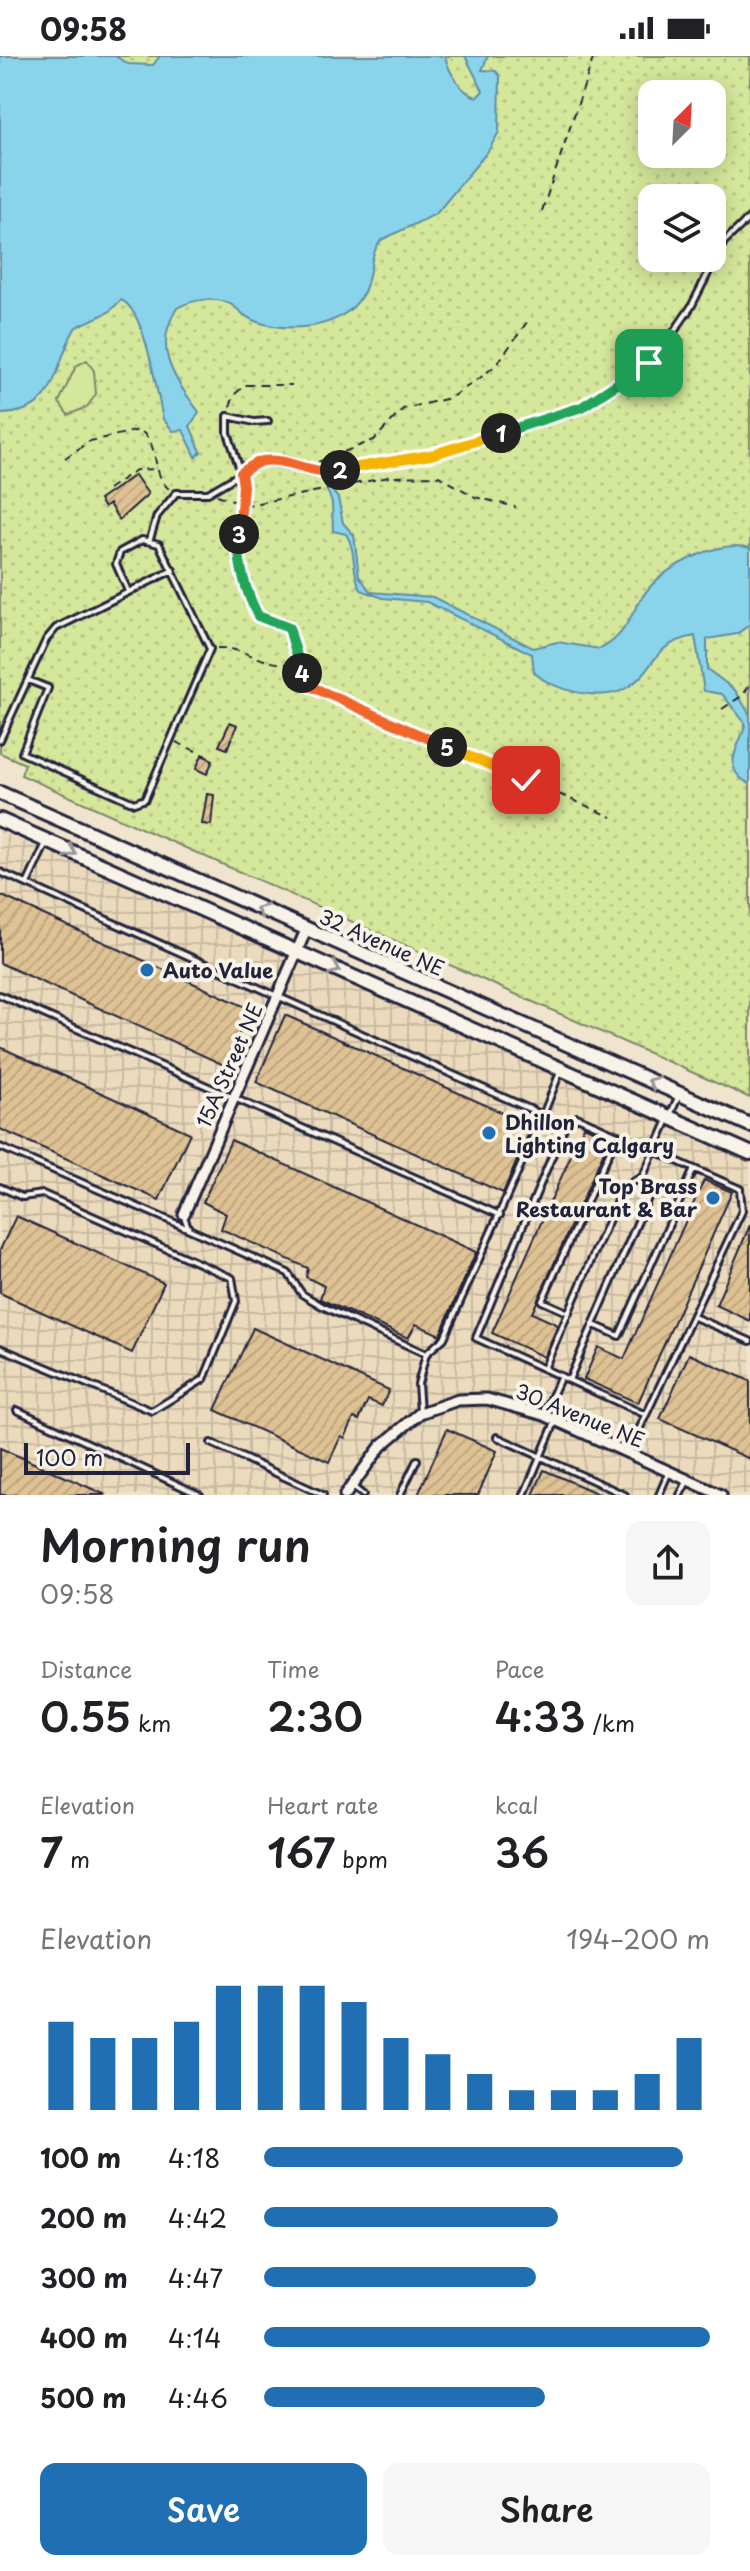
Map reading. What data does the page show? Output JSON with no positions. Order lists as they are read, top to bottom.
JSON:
{
  "streets": {
    "main road": ["32 Avenue NE"],
    "street": ["15A Street NE", "30 Avenue NE"]
  },
  "crossings": [
    ["32 Avenue NE", "15A Street NE"]
  ],
  "places": ["Auto Value", "Dhillon Lighting Calgary", "Top Brass Restaurant & Bar"],
  "scale_bar": "100 m",
  "north": "top right",
  "page": {
    "status": "09:58",
    "pins": [
      "1",
      "2",
      "3",
      "4",
      "5"
    ],
    "scale": "100 m",
    "heading": ["Morning run", "09:58"],
    "stats": [
      ["Distance", "0.55 km"],
      ["Time", "2:30"],
      ["Pace", "4:33 /km"],
      ["Elevation", "7 m"],
      ["Heart rate", "167 bpm"],
      ["kcal", "36"]
    ],
    "chart": ["Elevation", "194–200 m"],
    "list": [
      {
        "name": "100 m",
        "note": "4:18"
      },
      {
        "name": "200 m",
        "note": "4:42"
      },
      {
        "name": "300 m",
        "note": "4:47"
      },
      {
        "name": "400 m",
        "note": "4:14"
      },
      {
        "name": "500 m",
        "note": "4:46"
      }
    ],
    "buttons": ["Save", "Share"]
  }
}
